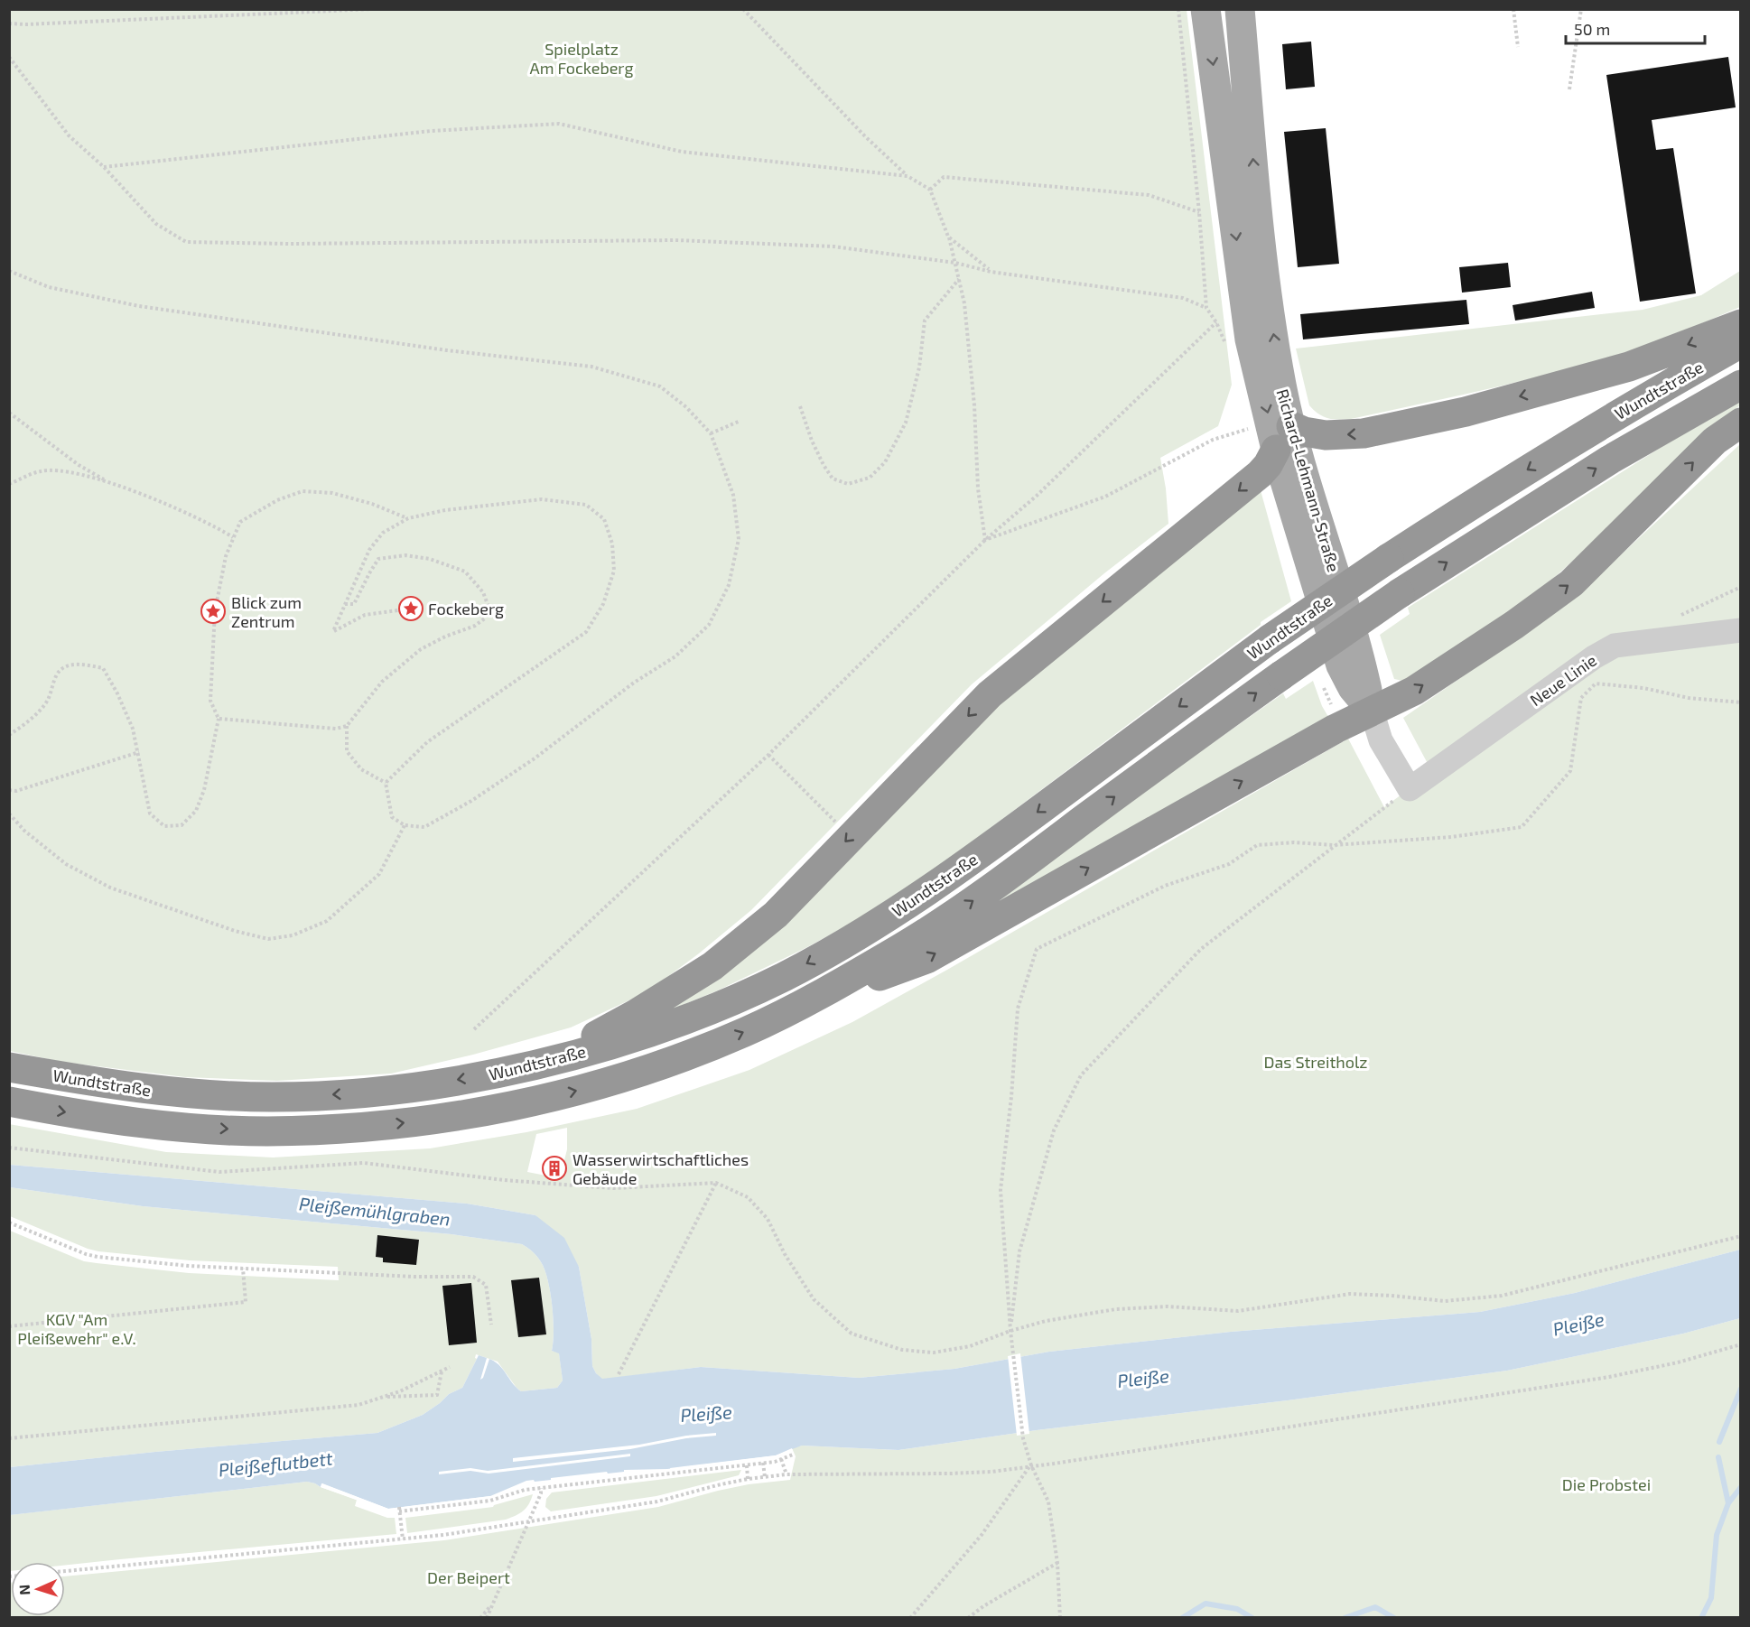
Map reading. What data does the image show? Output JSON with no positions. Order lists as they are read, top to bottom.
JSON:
{
  "streets": {
    "highway": ["Wundtstraße"],
    "main road": ["Richard-Lehmann-Straße"],
    "lane": ["Neue Linie"]
  },
  "water": ["Pleißemühlgraben", "Pleiße", "Pleißeflutbett"],
  "parks": [
    "Spielplatz Am Fockeberg",
    "Das Streitholz",
    "KGV \"Am Pleißewehr\" e.V.",
    "Die Probstei",
    "Der Beipert"
  ],
  "places": {
    "place": ["Fockeberg", "Blick zum Zentrum"],
    "building": ["Wasserwirtschaftliches Gebäude"]
  },
  "scale_bar": "50 m",
  "north": "left"
}
